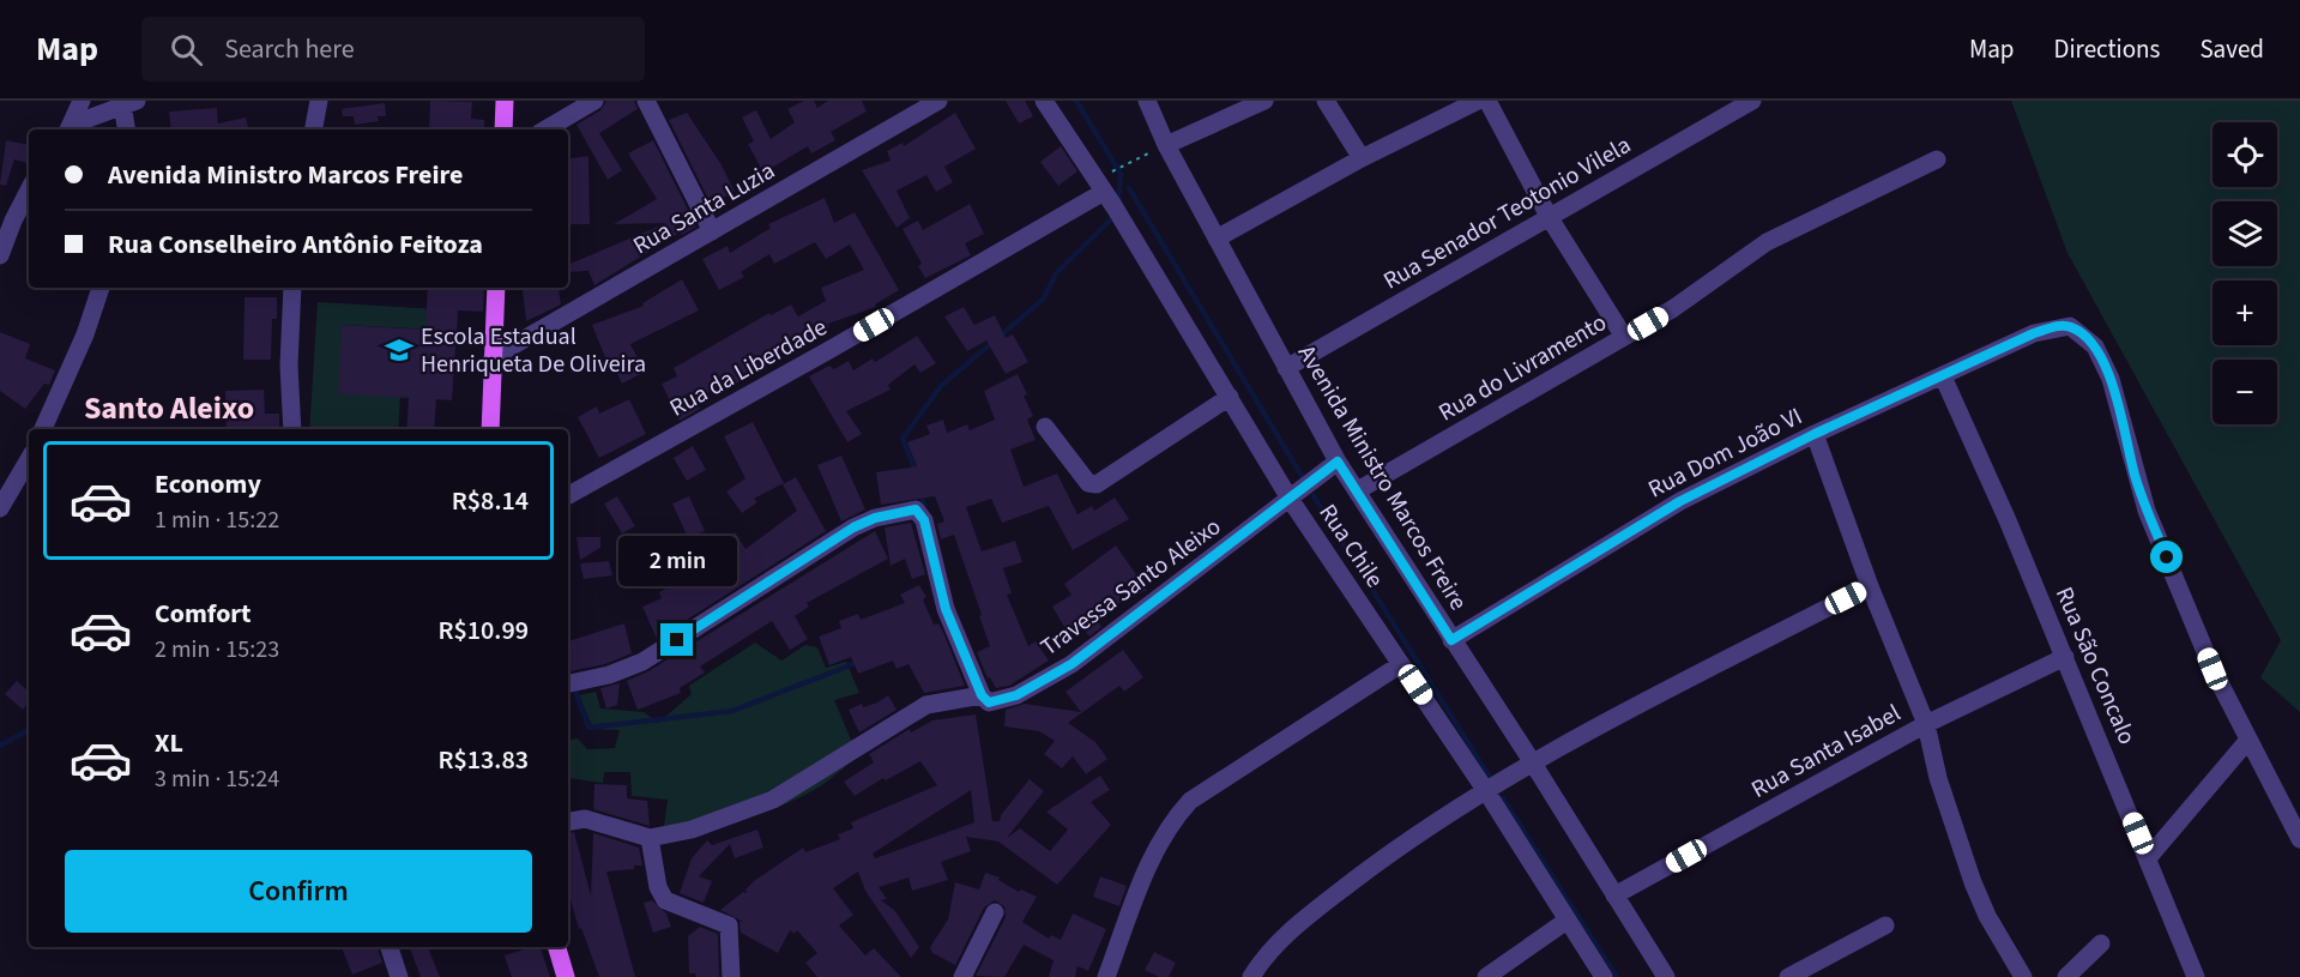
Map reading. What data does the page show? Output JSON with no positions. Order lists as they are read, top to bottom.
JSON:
{
  "streets": {
    "street": [
      "Rua Santa Luzia",
      "Rua Senador Teotonio Vilela",
      "Rua da Liberdade",
      "Rua do Livramento",
      "Rua Dom João VI",
      "Avenida Ministro Marcos Freire",
      "Rua Chile",
      "Travessa Santo Aleixo",
      "Rua São Concalo",
      "Rua Santa Isabel"
    ]
  },
  "crossings": [
    ["Rua Senador Teotonio Vilela", "Avenida Ministro Marcos Freire"],
    ["Rua da Liberdade", "Rua Chile"],
    ["Rua do Livramento", "Avenida Ministro Marcos Freire"],
    ["Rua Dom João VI", "Avenida Ministro Marcos Freire"],
    ["Rua Dom João VI", "Rua São Concalo"],
    ["Avenida Ministro Marcos Freire", "Rua Santa Isabel"],
    ["Rua Chile", "Travessa Santo Aleixo"],
    ["Rua São Concalo", "Rua Santa Isabel"]
  ],
  "districts": ["Santo Aleixo"],
  "places": {
    "school or university": ["Escola Estadual Henriqueta De Oliveira"]
  },
  "page": {
    "header": "Map",
    "search": "Search here",
    "nav": ["Map", "Directions", "Saved"],
    "map_buttons": ["+", "−"],
    "banner": ["Avenida Ministro Marcos Freire", "Rua Conselheiro Antônio Feitoza"],
    "list": [
      {
        "name": "Economy",
        "note": "1 min · 15:22",
        "value": "R$8.14"
      },
      {
        "name": "Comfort",
        "note": "2 min · 15:23",
        "value": "R$10.99"
      },
      {
        "name": "XL",
        "note": "3 min · 15:24",
        "value": "R$13.83"
      }
    ],
    "bubble": "2 min",
    "buttons": "Confirm"
  }
}
